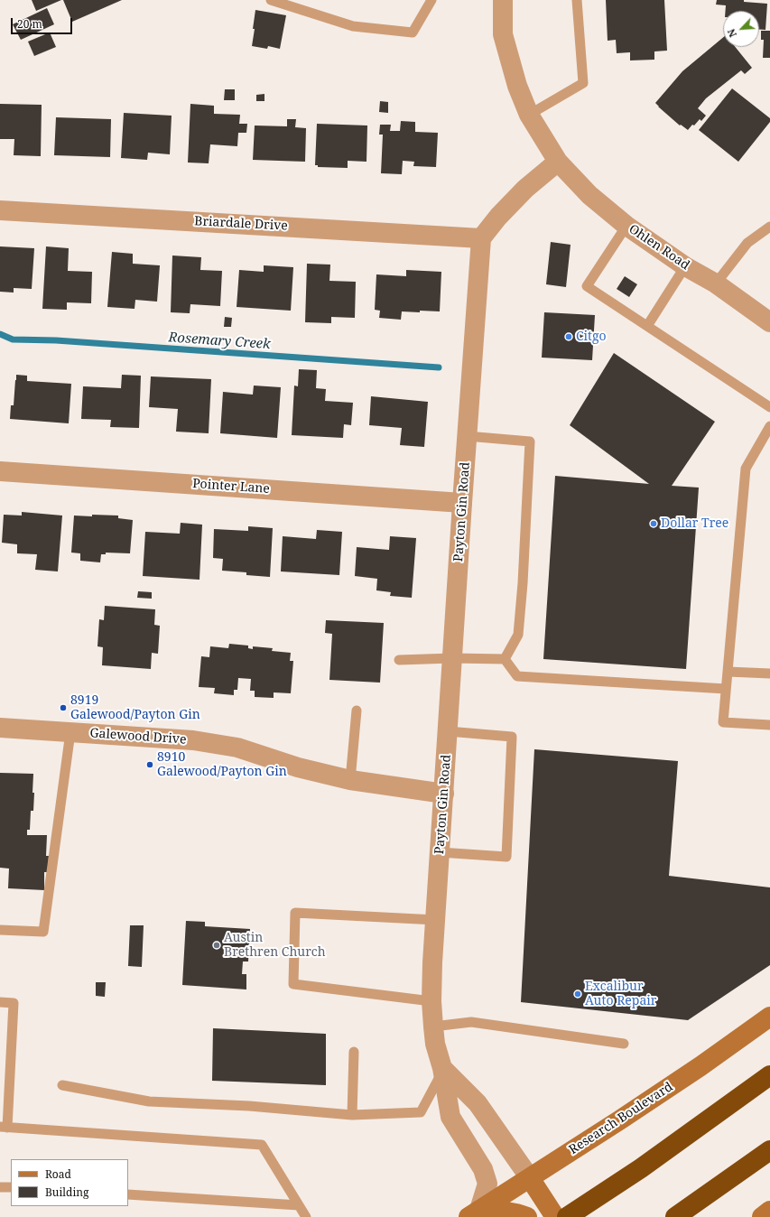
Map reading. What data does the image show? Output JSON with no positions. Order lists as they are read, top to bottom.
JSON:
{
  "streets": {
    "main road": ["Research Boulevard"],
    "street": [
      "Briardale Drive",
      "Ohlen Road",
      "Pointer Lane",
      "Payton Gin Road",
      "Galewood Drive"
    ]
  },
  "crossings": [
    ["Briardale Drive", "Payton Gin Road"],
    ["Pointer Lane", "Payton Gin Road"],
    ["Payton Gin Road", "Galewood Drive"],
    ["Payton Gin Road", "Research Boulevard"]
  ],
  "water": ["Rosemary Creek"],
  "places": [
    "Citgo",
    "Dollar Tree",
    "8919 Galewood/Payton Gin",
    "8910 Galewood/Payton Gin",
    "Austin Brethren Church",
    "Excalibur Auto Repair"
  ],
  "legend": ["Road", "Building"],
  "scale_bar": "20 m",
  "north": "bottom left"
}
